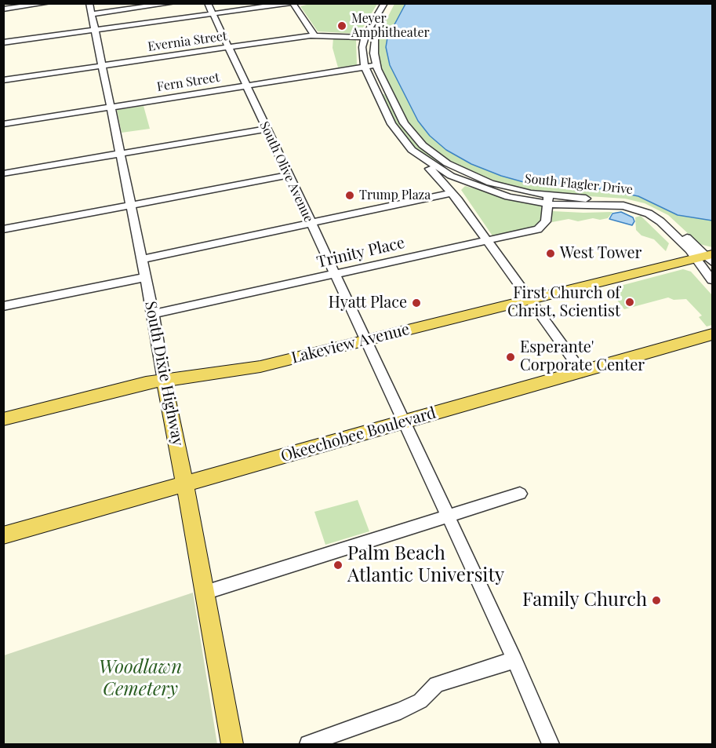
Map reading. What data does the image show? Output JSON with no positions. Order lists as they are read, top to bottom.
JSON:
{
  "streets": {
    "main road": ["Lakeview Avenue", "South Dixie Highway", "Okeechobee Boulevard"],
    "street": [
      "Evernia Street",
      "Fern Street",
      "South Olive Avenue",
      "South Flagler Drive",
      "Trinity Place"
    ]
  },
  "crossings": [
    ["Evernia Street", "South Olive Avenue"],
    ["Evernia Street", "South Flagler Drive"],
    ["Evernia Street", "South Dixie Highway"],
    ["Fern Street", "South Olive Avenue"],
    ["Fern Street", "South Flagler Drive"],
    ["Fern Street", "South Dixie Highway"],
    ["South Olive Avenue", "Trinity Place"],
    ["South Olive Avenue", "Lakeview Avenue"],
    ["South Olive Avenue", "Okeechobee Boulevard"],
    ["South Flagler Drive", "Trinity Place"],
    ["South Flagler Drive", "Lakeview Avenue"],
    ["Trinity Place", "South Dixie Highway"],
    ["Lakeview Avenue", "South Dixie Highway"],
    ["South Dixie Highway", "Okeechobee Boulevard"]
  ],
  "parks": ["Woodlawn Cemetery"],
  "places": [
    "Meyer Amphitheater",
    "Trump Plaza",
    "West Tower",
    "First Church of Christ, Scientist",
    "Hyatt Place",
    "Esperante' Corporate Center",
    "Palm Beach Atlantic University",
    "Family Church"
  ]
}
